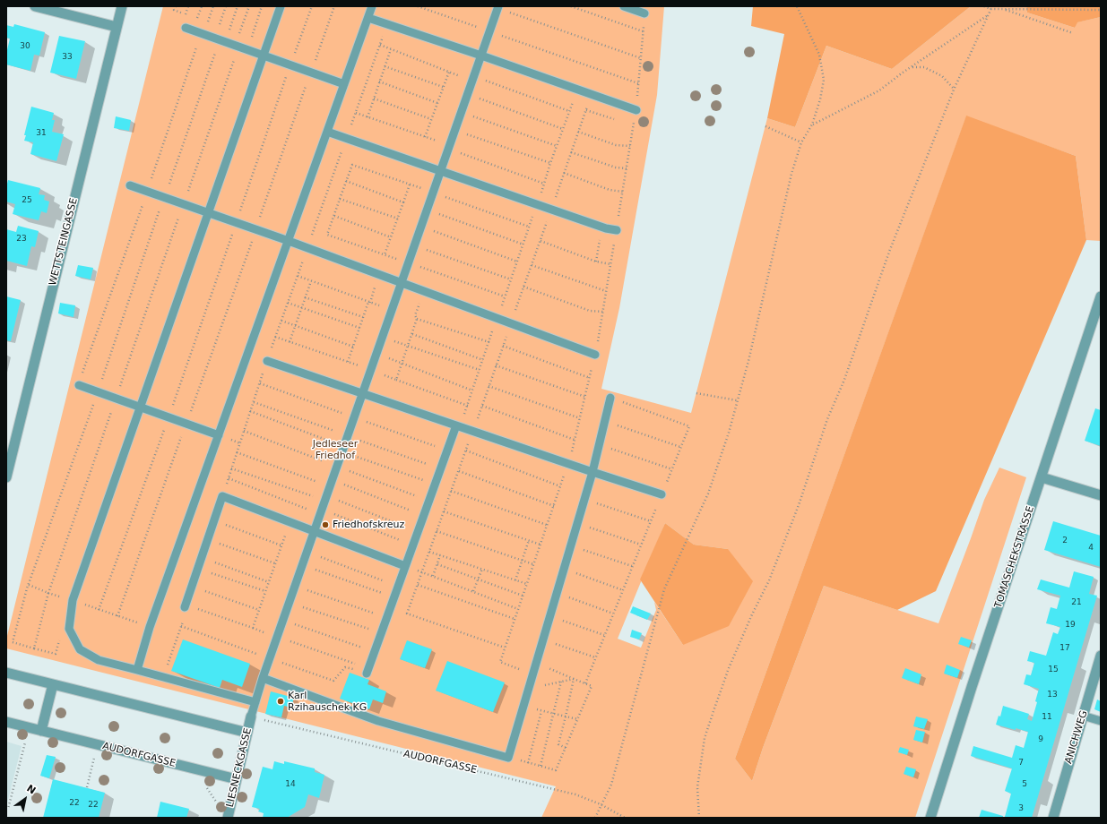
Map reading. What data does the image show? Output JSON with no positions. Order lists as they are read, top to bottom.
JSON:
{
  "streets": {
    "street": [
      "WETTSTEINGASSE",
      "TOMASCHEKSTRASSE",
      "ANICHWEG",
      "AUDORFGASSE",
      "LIESNECKGASSE"
    ]
  },
  "crossings": [
    ["AUDORFGASSE", "LIESNECKGASSE"]
  ],
  "parks": ["Jedleseer Friedhof"],
  "places": ["Friedhofskreuz", "Karl Rzihauschek KG"],
  "house_numbers": [
    "30",
    "33",
    "31",
    "25",
    "23",
    "2",
    "4",
    "21",
    "19",
    "17",
    "15",
    "13",
    "11",
    "9",
    "7",
    "14",
    "5",
    "22",
    "22",
    "3"
  ],
  "north": "top right"
}
